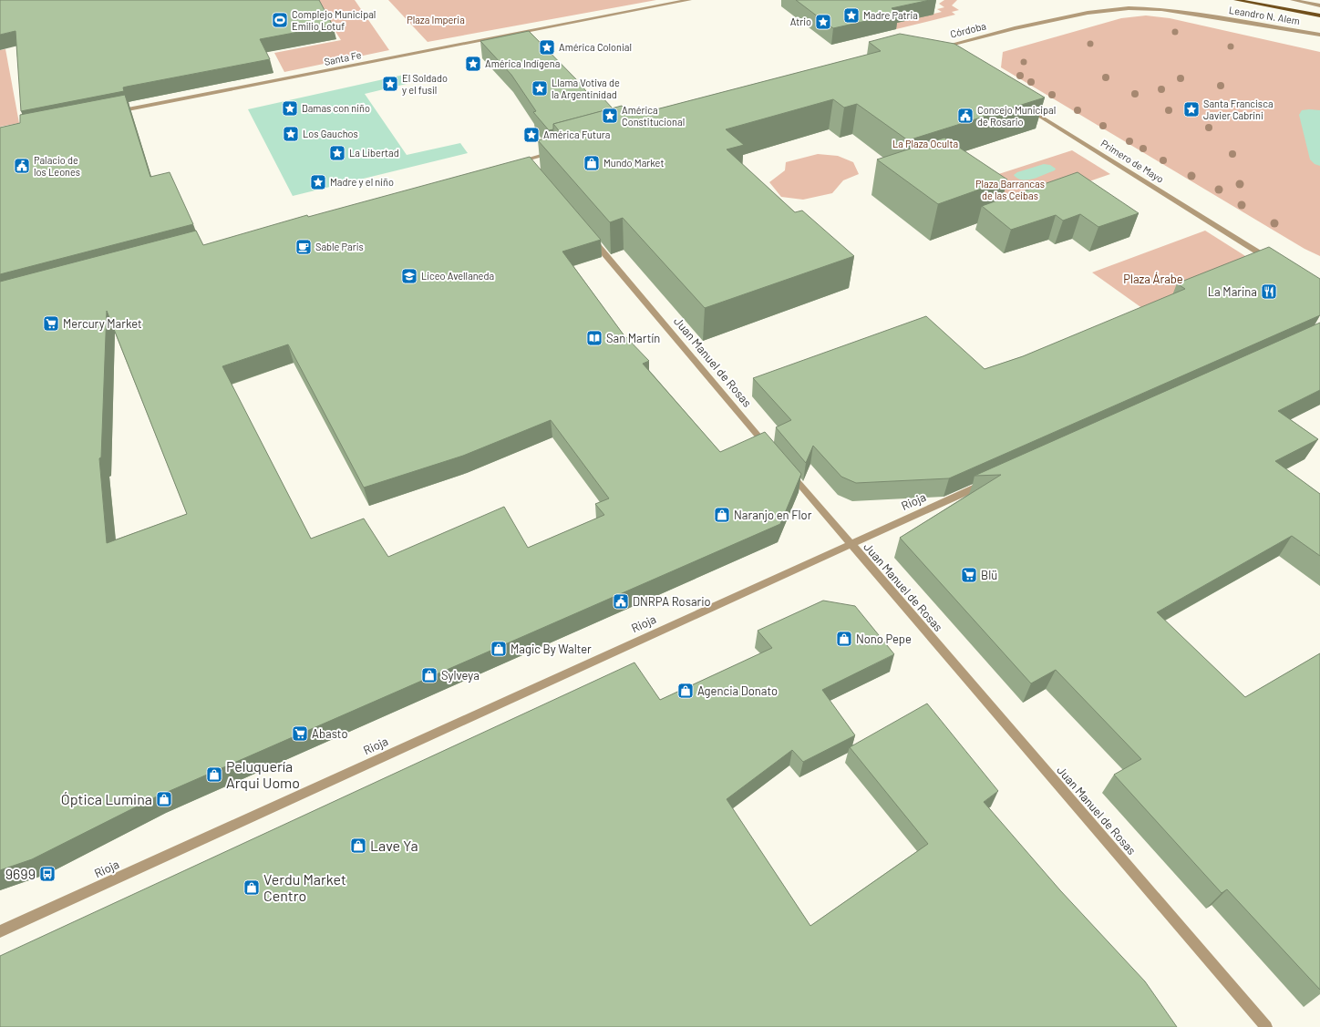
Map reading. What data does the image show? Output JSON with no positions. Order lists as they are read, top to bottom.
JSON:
{
  "streets": {
    "street": [
      "Leandro N. Alem",
      "Córdoba",
      "Santa Fe",
      "Primero de Mayo",
      "Juan Manuel de Rosas",
      "Rioja"
    ]
  },
  "crossings": [
    ["Leandro N. Alem", "Córdoba"],
    ["Juan Manuel de Rosas", "Rioja"]
  ],
  "parks": [
    "Plaza Imperia",
    "La Plaza Oculta",
    "Plaza Barrancas de las Ceibas",
    "Plaza Árabe"
  ],
  "places": {
    "place": [
      "Madre Patria",
      "Atrio",
      "América Colonial",
      "América Indígena",
      "El Soldado y el fusil",
      "Llama Votiva de la Argentinidad",
      "Damas con niño",
      "Santa Francisca Javier Cabrini",
      "América Constitucional",
      "Los Gauchos",
      "América Futura",
      "La Libertad",
      "Madre y el niño"
    ],
    "sports": ["Complejo Municipal Emilio Lotuf"],
    "public building": ["Concejo Municipal de Rosario", "Palacio de los Leones", "DNRPA Rosario"],
    "shop": [
      "Mundo Market",
      "Naranjo en Flor",
      "Nono Pepe",
      "Magic By Walter",
      "Sylveya",
      "Agencia Donato",
      "Peluquería Arqui Uomo",
      "Óptica Lumina",
      "Lave Ya",
      "Verdu Market Centro"
    ],
    "cafe": ["Sable Paris"],
    "school or university": ["Liceo Avellaneda"],
    "restaurant": ["La Marina"],
    "supermarket": ["Mercury Market", "Blü", "Abasto"],
    "library": ["San Martín"],
    "bus stop": ["9699"]
  }
}
